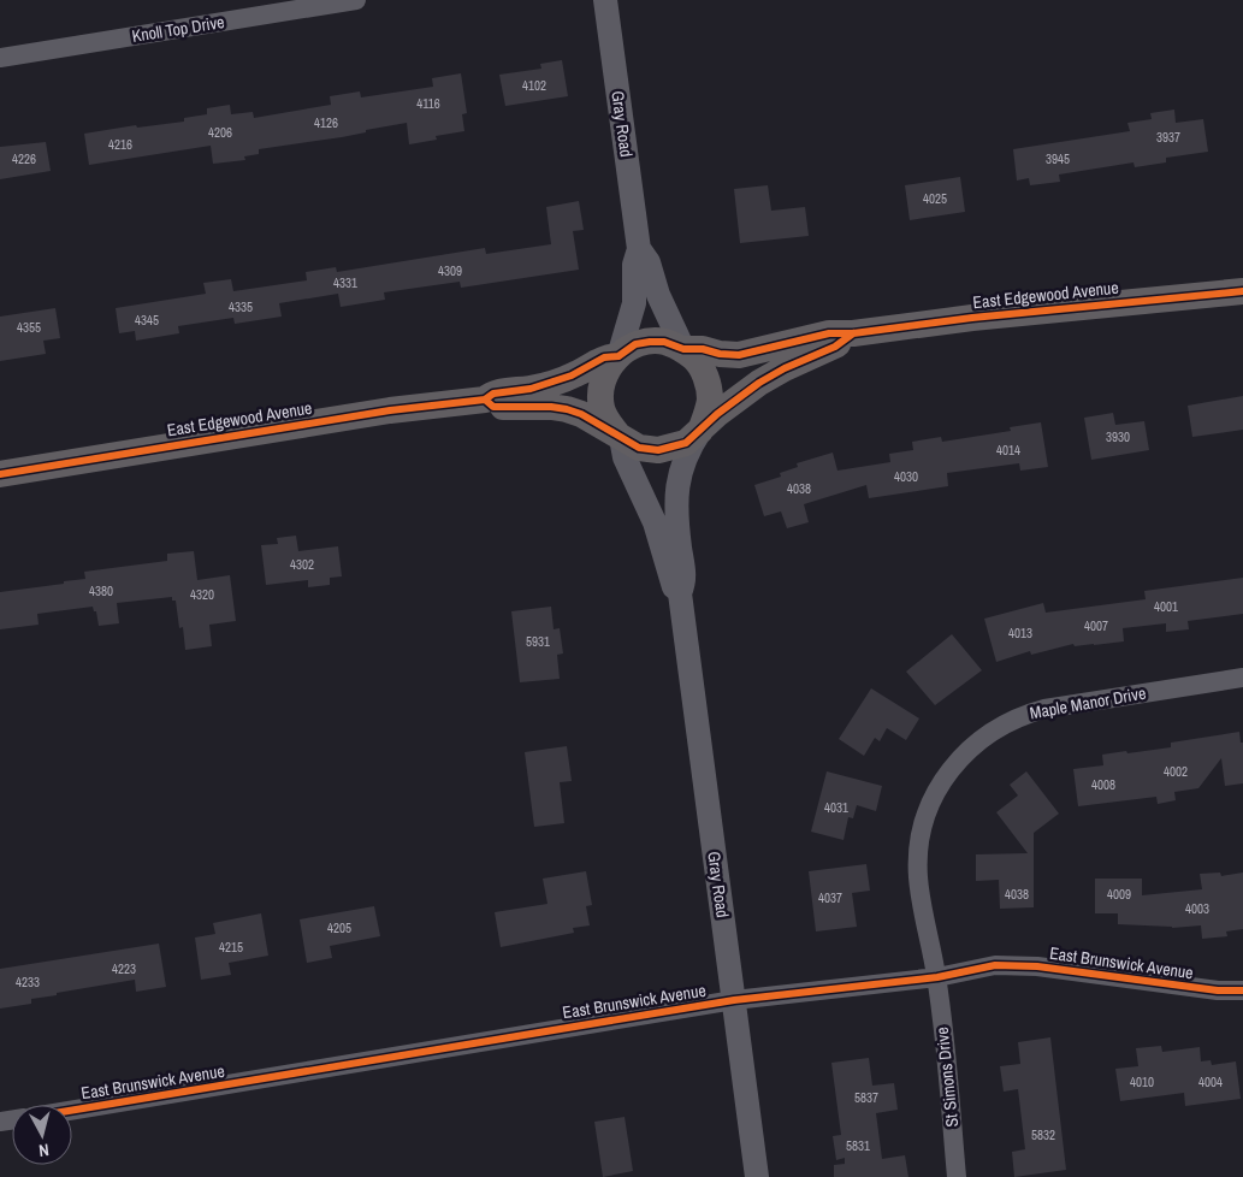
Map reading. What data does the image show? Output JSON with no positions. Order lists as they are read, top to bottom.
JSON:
{
  "streets": {
    "main road": ["East Edgewood Avenue"],
    "street": [
      "Knoll Top Drive",
      "Gray Road",
      "Maple Manor Drive",
      "East Brunswick Avenue",
      "St Simons Drive"
    ]
  },
  "crossings": [
    ["Gray Road", "East Edgewood Avenue"],
    ["Gray Road", "East Brunswick Avenue"],
    ["Maple Manor Drive", "East Brunswick Avenue"],
    ["Maple Manor Drive", "St Simons Drive"],
    ["East Brunswick Avenue", "St Simons Drive"]
  ],
  "house_numbers": [
    "4102",
    "4116",
    "4126",
    "4206",
    "3937",
    "4216",
    "4226",
    "3945",
    "4025",
    "4309",
    "4331",
    "4335",
    "4345",
    "4355",
    "3930",
    "4014",
    "4030",
    "4038",
    "4302",
    "4380",
    "4320",
    "4001",
    "4007",
    "4013",
    "5931",
    "4002",
    "4008",
    "4031",
    "4038",
    "4009",
    "4037",
    "4003",
    "4205",
    "4215",
    "4223",
    "4233",
    "4010",
    "4004",
    "5837",
    "5832",
    "5831"
  ],
  "north": "bottom"
}
